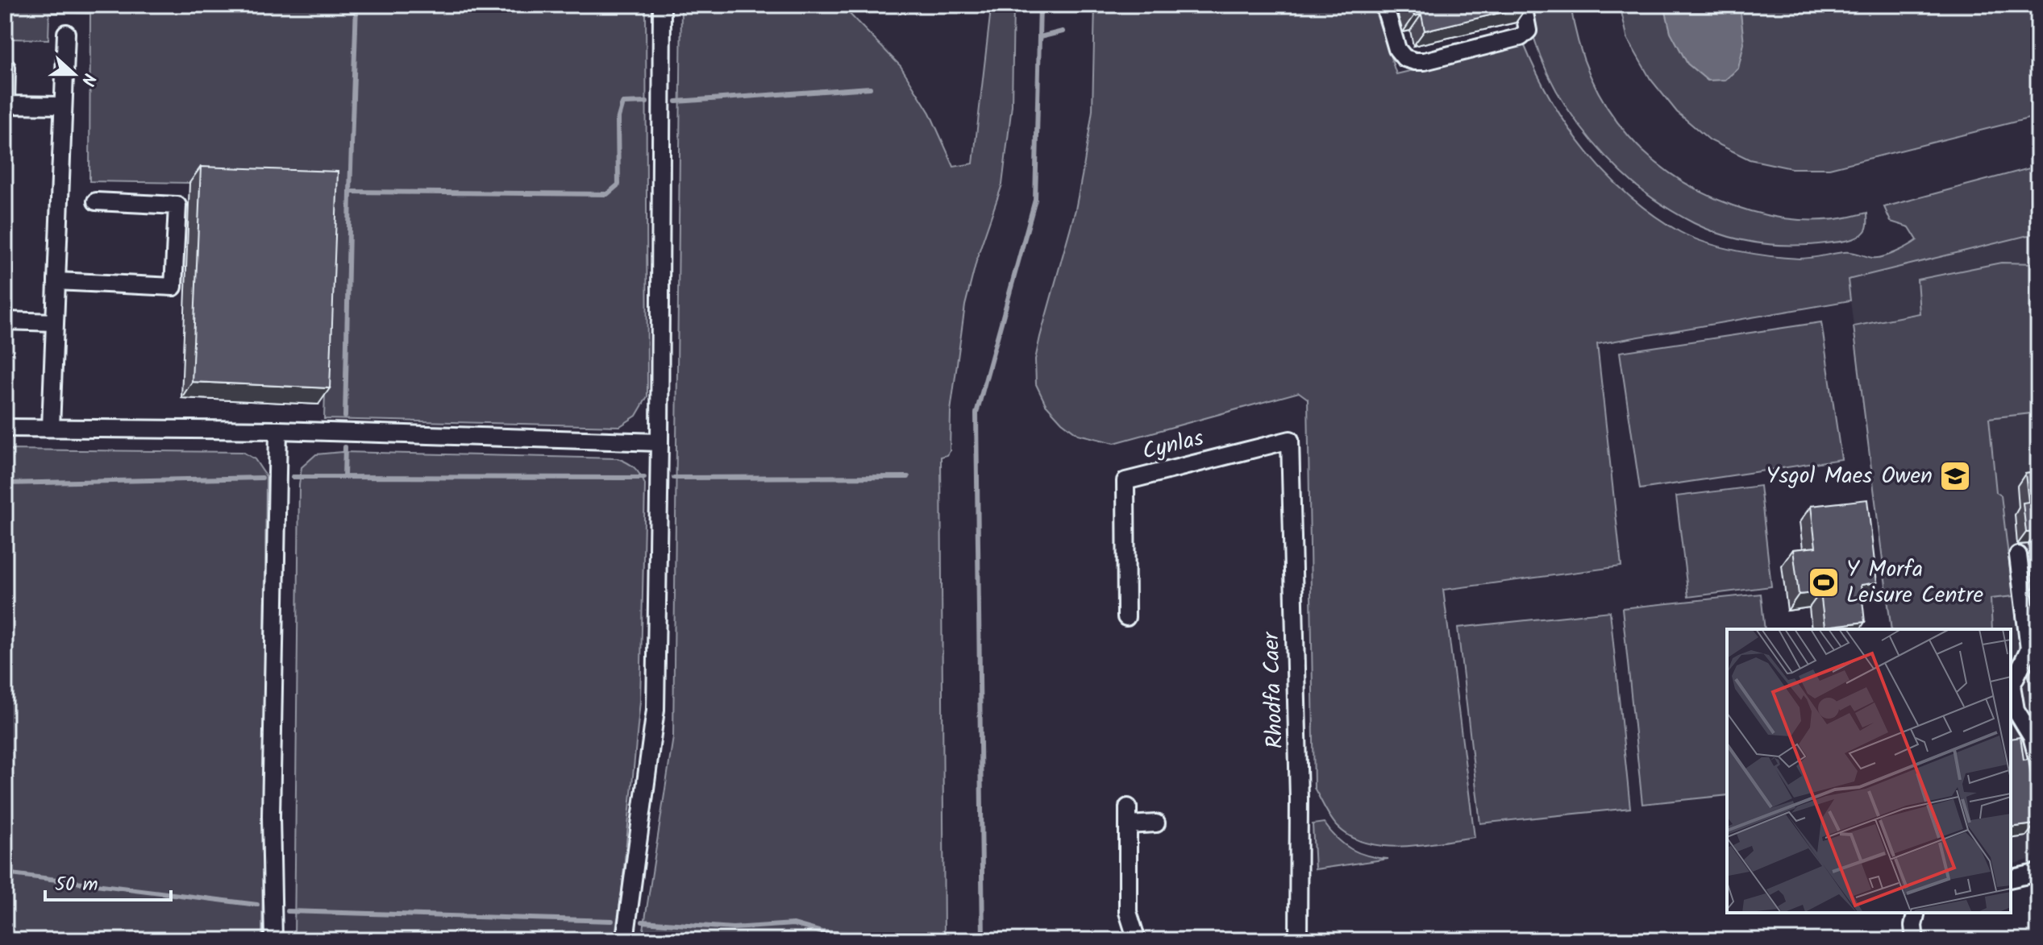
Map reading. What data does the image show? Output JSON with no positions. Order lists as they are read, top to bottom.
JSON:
{
  "streets": {
    "street": ["Cynlas", "Rhodfa Caer"]
  },
  "crossings": [
    ["Cynlas", "Rhodfa Caer"]
  ],
  "places": {
    "school or university": ["Ysgol Maes Owen"],
    "sports": ["Y Morfa Leisure Centre"]
  },
  "scale_bar": "50 m",
  "north": "right"
}
